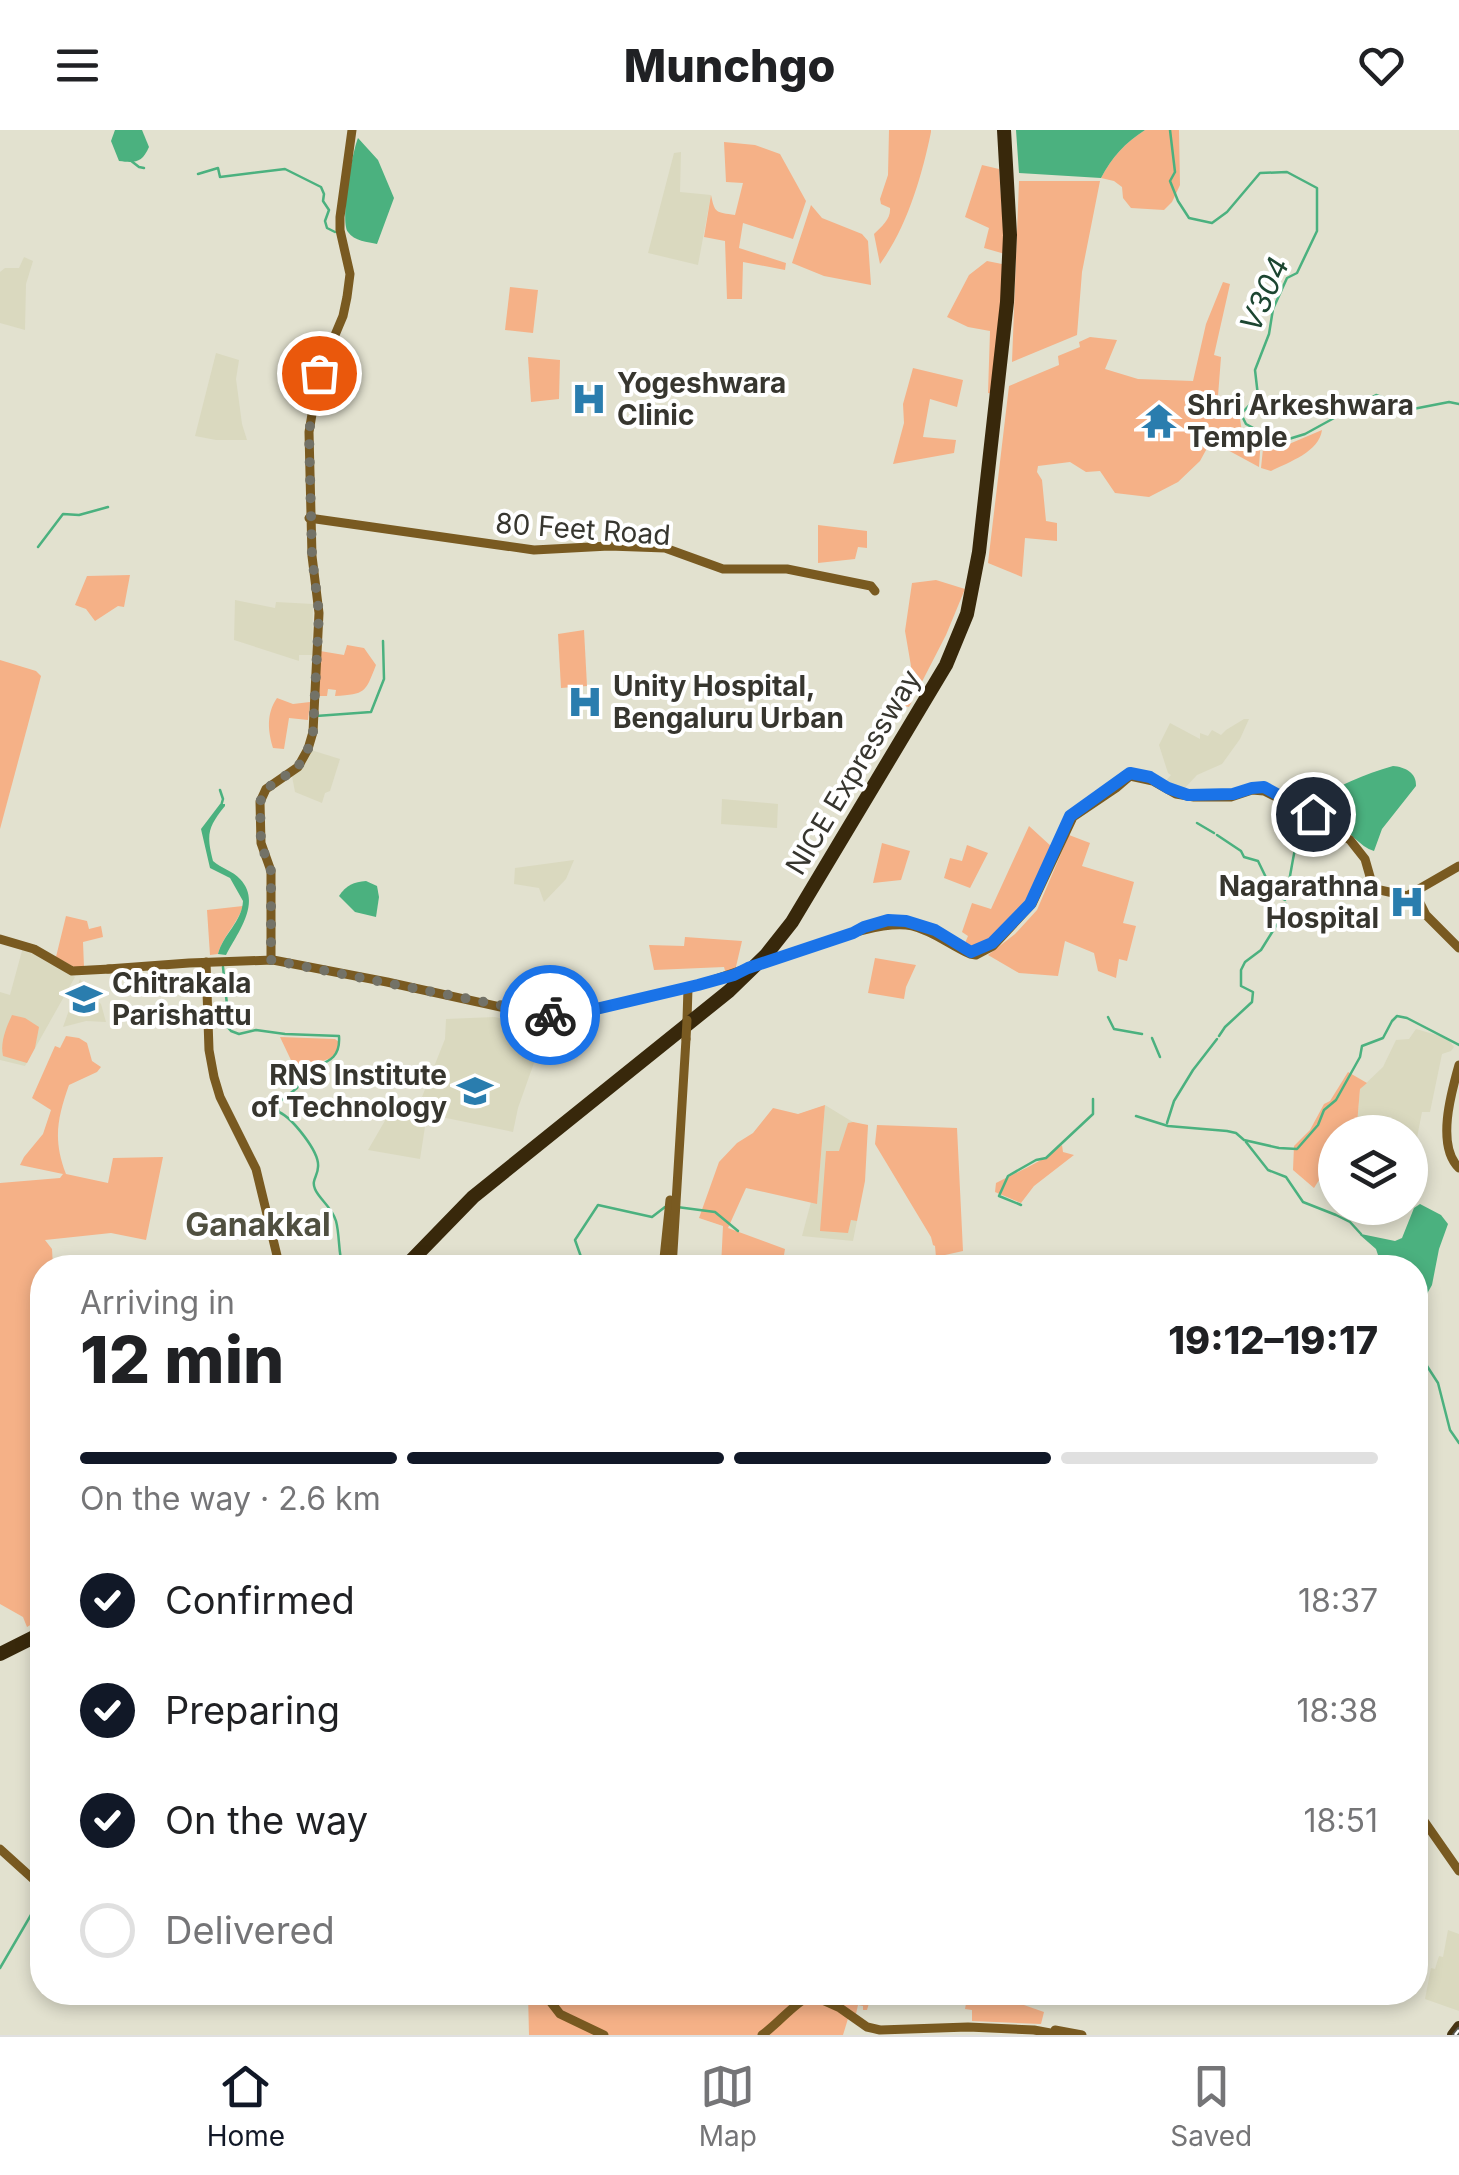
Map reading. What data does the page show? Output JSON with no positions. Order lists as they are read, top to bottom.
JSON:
{
  "streets": {
    "highway": ["NICE Expressway"],
    "main road": ["80 Feet Road"]
  },
  "districts": ["Ganakkal"],
  "water": ["V304"],
  "places": {
    "hospital": ["Yogeshwara Clinic", "Unity Hospital, Bengaluru Urban", "Nagarathna Hospital"],
    "temple": ["Shri Arkeshwara Temple"],
    "school or university": ["Chitrakala Parishattu", "RNS Institute of Technology"]
  },
  "page": {
    "header": "Munchgo",
    "heading": ["12 min", "Arriving in", "19:12–19:17"],
    "bar": "On the way · 2.6 km",
    "list": [
      ["Confirmed", "18:37"],
      ["Preparing", "18:38"],
      ["On the way", "18:51"],
      "Delivered"
    ],
    "tabs": ["Home", "Map", "Saved"]
  }
}
